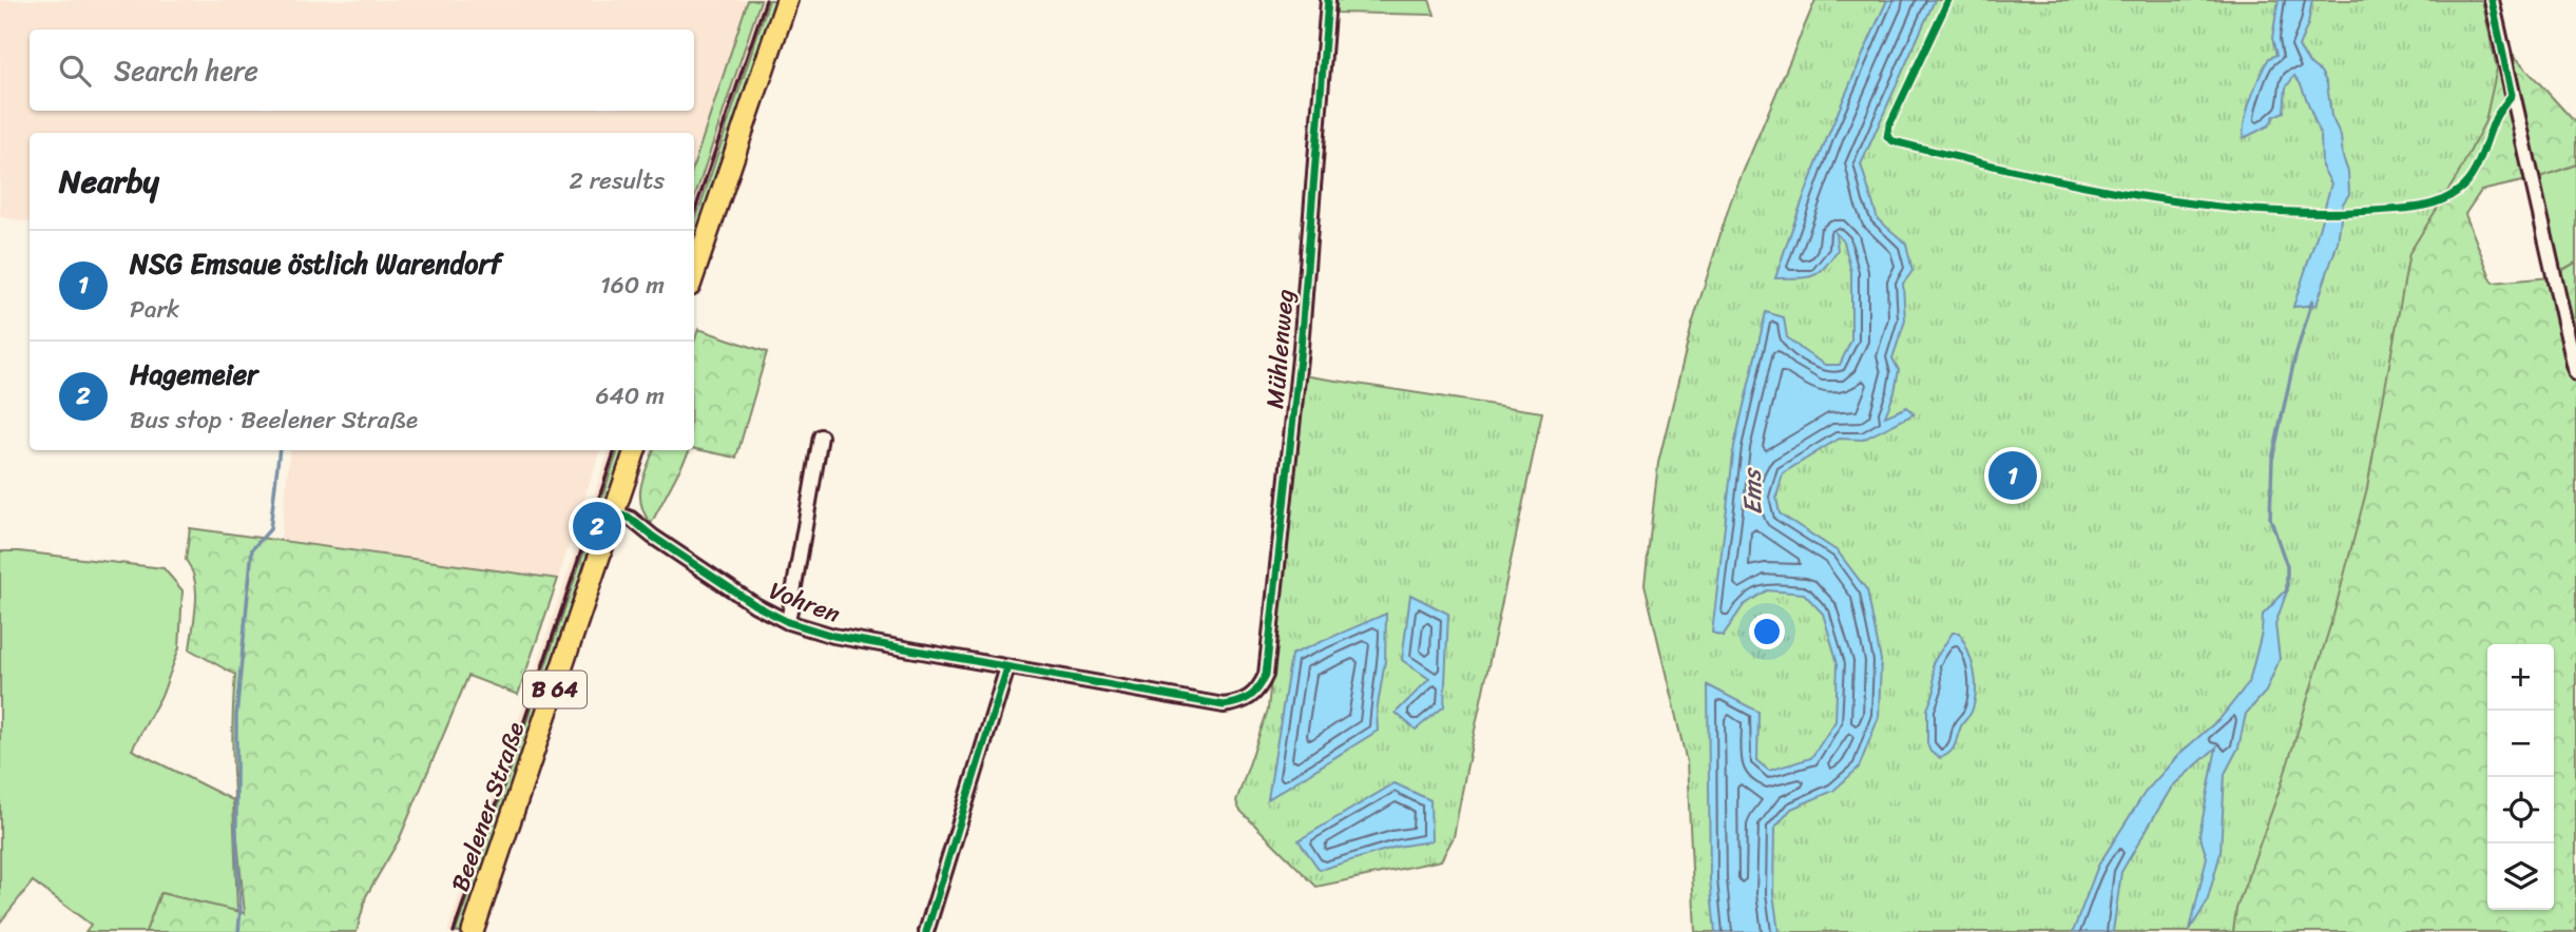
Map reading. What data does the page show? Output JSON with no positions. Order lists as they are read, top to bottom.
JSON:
{
  "streets": {
    "main road": ["B 64", "Beelener Straße"],
    "street": ["Mühlenweg", "Vohren"]
  },
  "crossings": [
    ["Mühlenweg", "Vohren"],
    ["Vohren", "Beelener Straße"]
  ],
  "water": ["Ems"],
  "page": {
    "search": "Search here",
    "heading": ["Nearby", "2 results"],
    "list": [
      {
        "mark": "1",
        "name": "NSG Emsaue östlich Warendorf",
        "note": "Park",
        "value": "160 m"
      },
      {
        "mark": "2",
        "name": "Hagemeier",
        "note": "Bus stop · Beelener Straße",
        "value": "640 m"
      }
    ],
    "pins": ["1", "2"],
    "map_buttons": ["+", "−"]
  }
}
